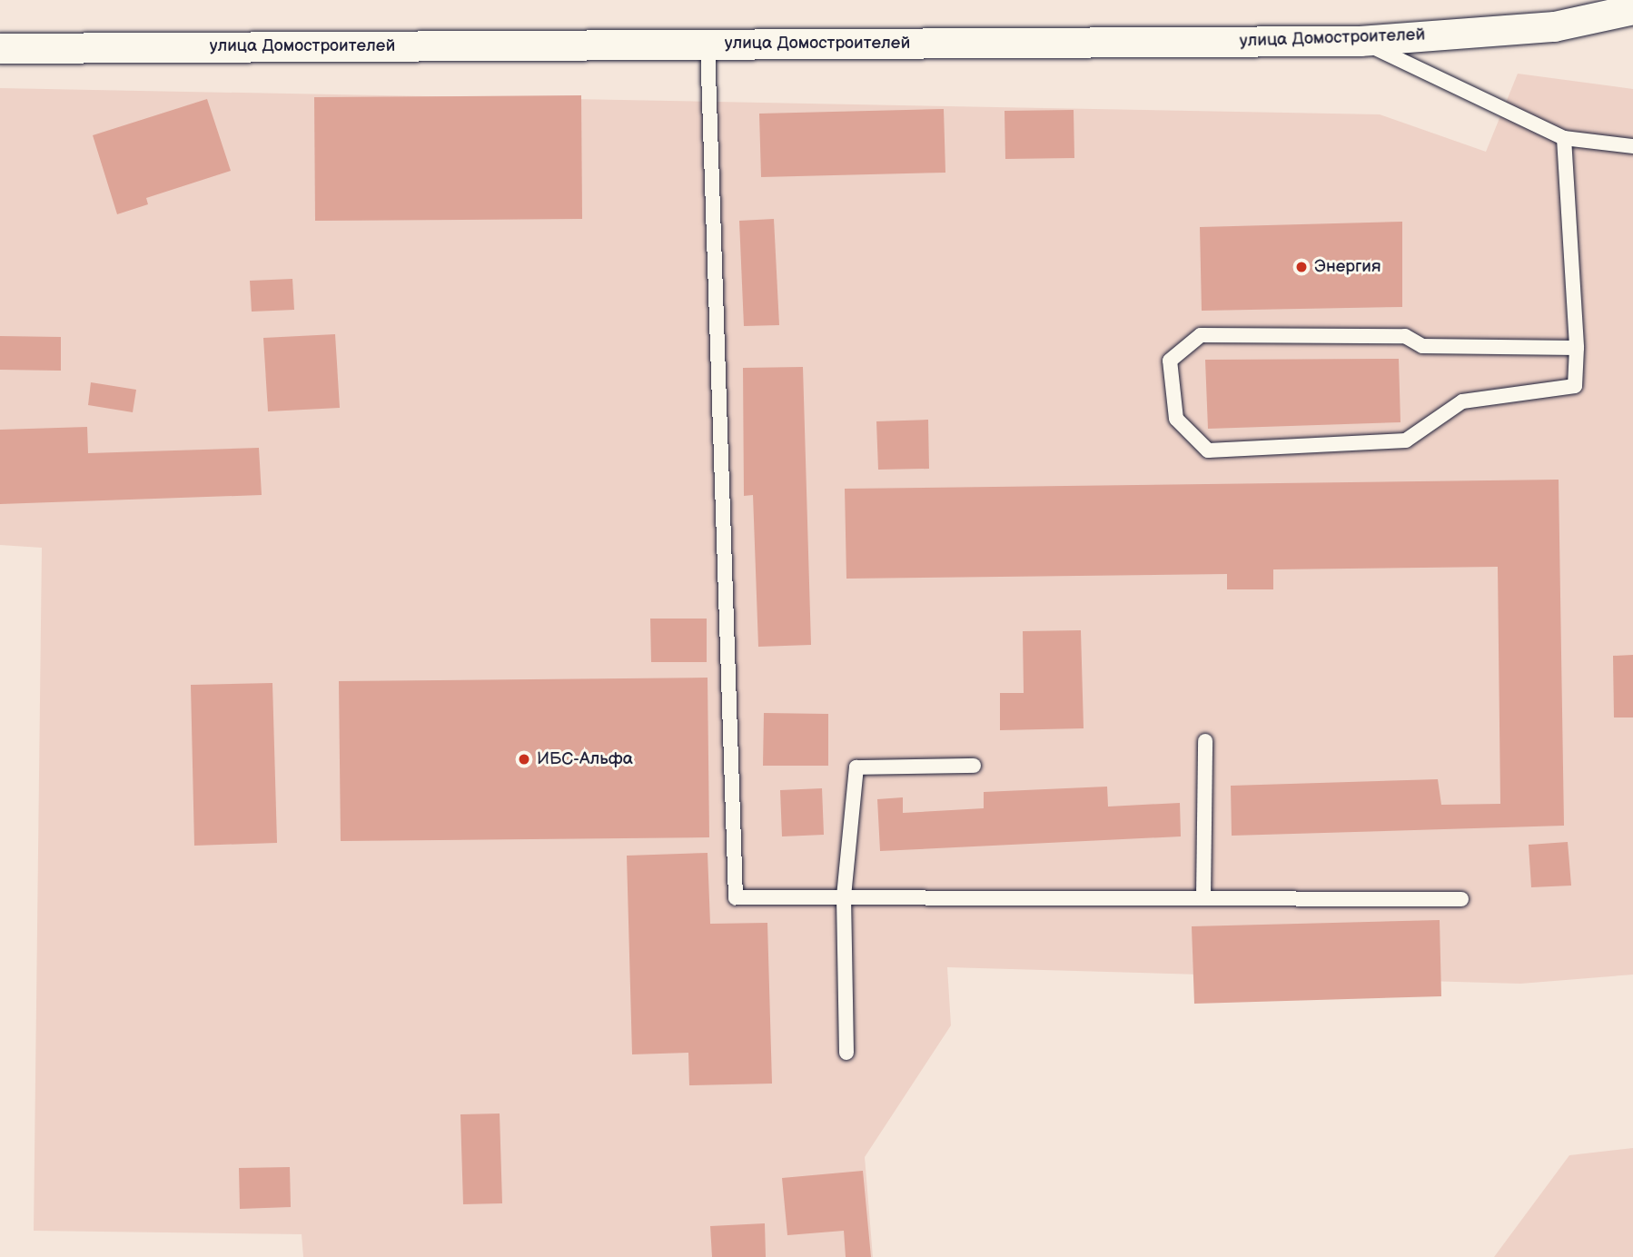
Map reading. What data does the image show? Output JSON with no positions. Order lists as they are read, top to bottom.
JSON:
{
  "streets": {
    "street": ["улица Домостроителей"]
  },
  "places": ["Энергия", "ИБС-Альфа"]
}
